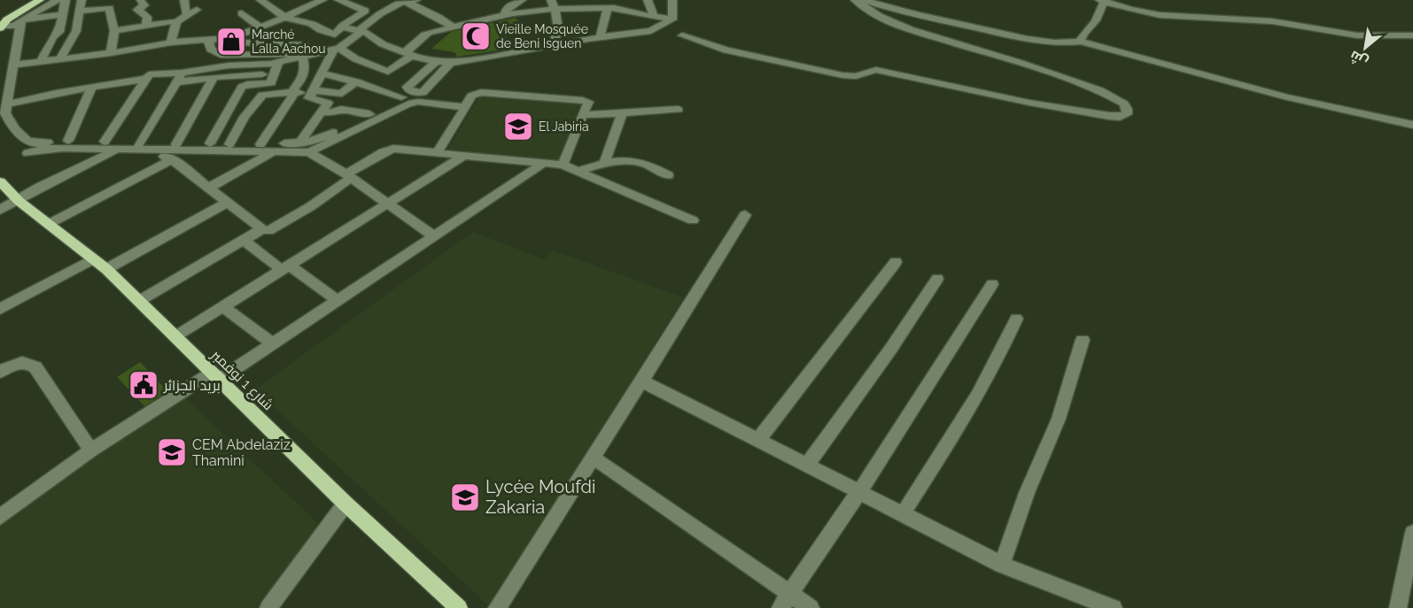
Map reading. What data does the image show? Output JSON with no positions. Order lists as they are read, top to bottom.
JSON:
{
  "streets": {
    "main road": ["شارع 1 نوفمبر"]
  },
  "places": {
    "mosque": ["Vieille Mosquée de Beni Isguen"],
    "shop": ["Marché Lalla Aachou"],
    "school or university": ["El Jabiria", "CEM Abdelaziz Thamini", "Lycée Moufdi Zakaria"],
    "public building": ["بريد الجزائر"]
  },
  "north": "bottom left"
}
